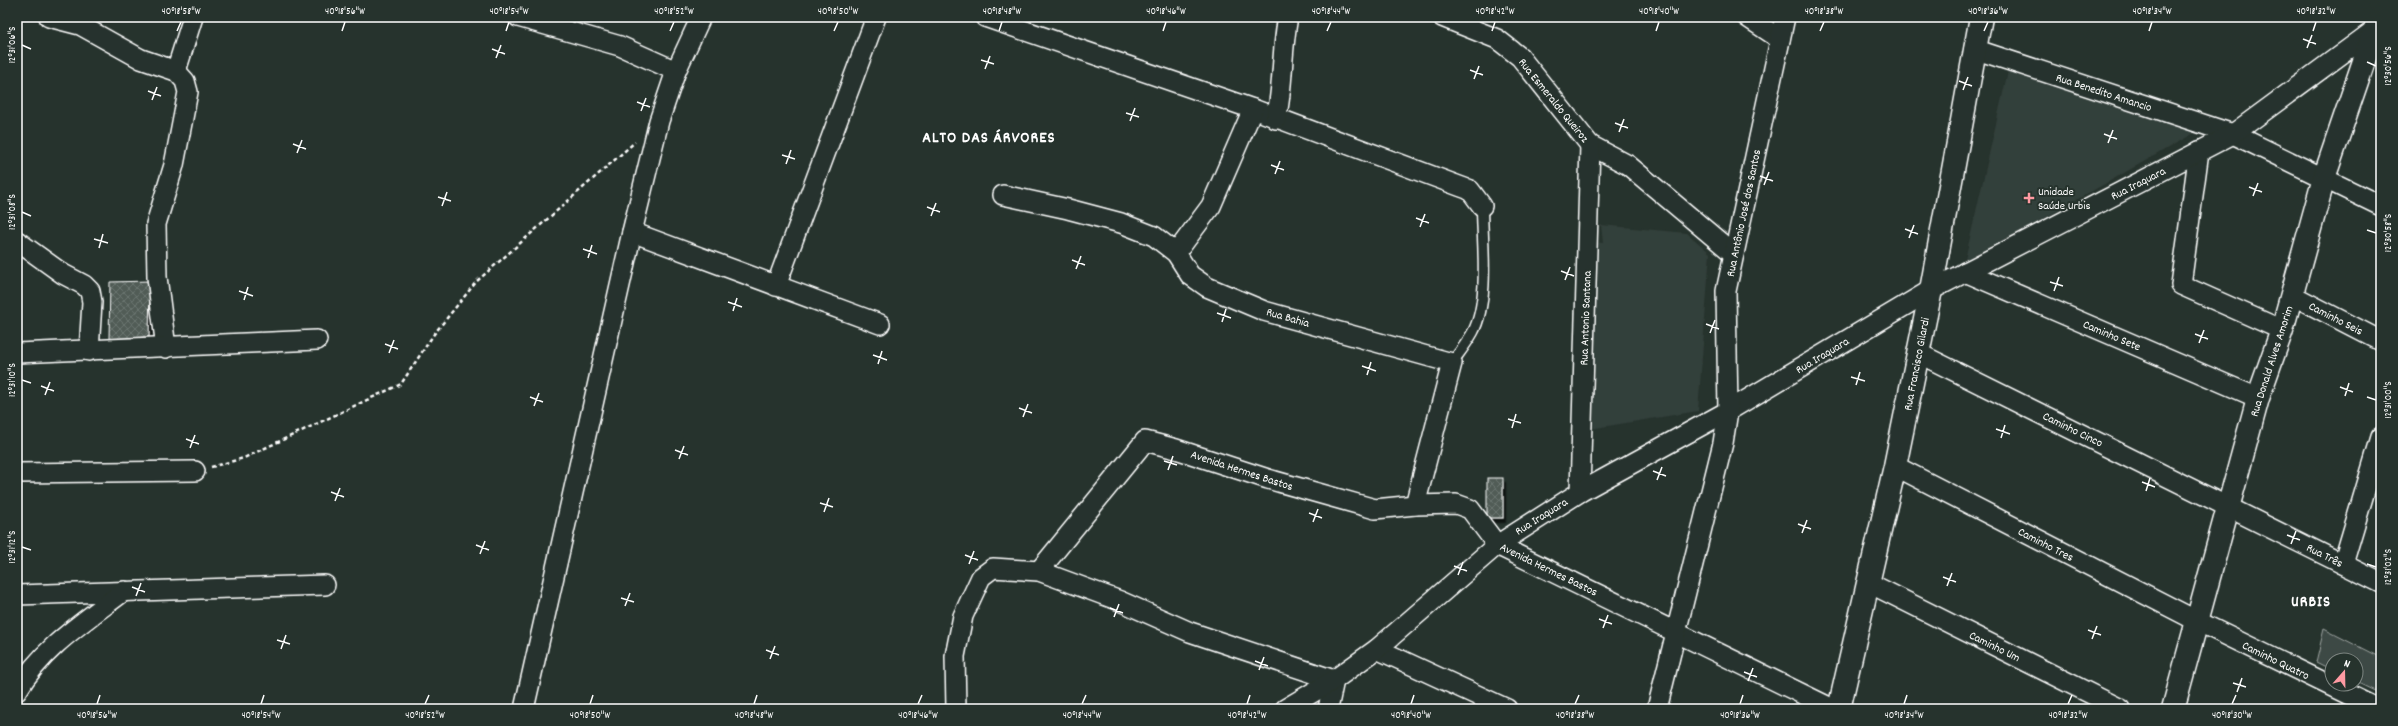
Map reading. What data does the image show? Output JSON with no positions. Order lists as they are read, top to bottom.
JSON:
{
  "streets": {
    "street": [
      "Rua Benedito Amancio",
      "Rua Esmeraldo Queiroz",
      "Rua Iraquara",
      "Rua Antônio José dos Santos",
      "Rua Bahia",
      "Rua Antonio Santana",
      "Caminho Seis",
      "Caminho Sete",
      "Rua Donald Alves Amorim",
      "Rua Francisco Gilardi",
      "Caminho Cinco",
      "Avenida Hermes Bastos",
      "Caminho Tres",
      "Rua Três",
      "Caminho Um",
      "Caminho Quatro"
    ]
  },
  "crossings": [
    ["Rua Benedito Amancio", "Rua Iraquara"],
    ["Rua Benedito Amancio", "Rua Donald Alves Amorim"],
    ["Rua Benedito Amancio", "Rua Francisco Gilardi"],
    ["Rua Esmeraldo Queiroz", "Rua Antônio José dos Santos"],
    ["Rua Esmeraldo Queiroz", "Rua Antonio Santana"],
    ["Rua Iraquara", "Rua Antônio José dos Santos"],
    ["Rua Iraquara", "Rua Antonio Santana"],
    ["Rua Iraquara", "Caminho Sete"],
    ["Rua Iraquara", "Rua Donald Alves Amorim"],
    ["Rua Iraquara", "Rua Francisco Gilardi"],
    ["Rua Iraquara", "Avenida Hermes Bastos"],
    ["Rua Antônio José dos Santos", "Avenida Hermes Bastos"],
    ["Caminho Seis", "Rua Donald Alves Amorim"],
    ["Caminho Sete", "Rua Donald Alves Amorim"],
    ["Rua Donald Alves Amorim", "Caminho Cinco"],
    ["Rua Donald Alves Amorim", "Caminho Tres"],
    ["Rua Donald Alves Amorim", "Rua Três"],
    ["Rua Donald Alves Amorim", "Caminho Quatro"],
    ["Rua Francisco Gilardi", "Caminho Cinco"],
    ["Rua Francisco Gilardi", "Caminho Tres"],
    ["Rua Francisco Gilardi", "Caminho Um"],
    ["Caminho Cinco", "Rua Três"],
    ["Caminho Tres", "Caminho Quatro"]
  ],
  "districts": ["ALTO DAS ÁRVORES", "URBIS"],
  "places": {
    "health": ["Unidade Saúde Urbis"]
  },
  "north": "top",
  "coordinates": [
    "40°18'58\"W",
    "40°18'56\"W",
    "40°18'54\"W",
    "40°18'52\"W",
    "40°18'50\"W",
    "40°18'48\"W",
    "40°18'46\"W",
    "40°18'44\"W",
    "40°18'42\"W",
    "40°18'40\"W",
    "40°18'38\"W",
    "40°18'36\"W",
    "40°18'34\"W",
    "40°18'32\"W",
    "12°31'06\"S",
    "12°30'56\"S",
    "12°31'08\"S",
    "12°30'58\"S",
    "12°31'10\"S",
    "12°31'00\"S",
    "12°31'12\"S",
    "12°31'02\"S",
    "40°18'30\"W"
  ]
}
